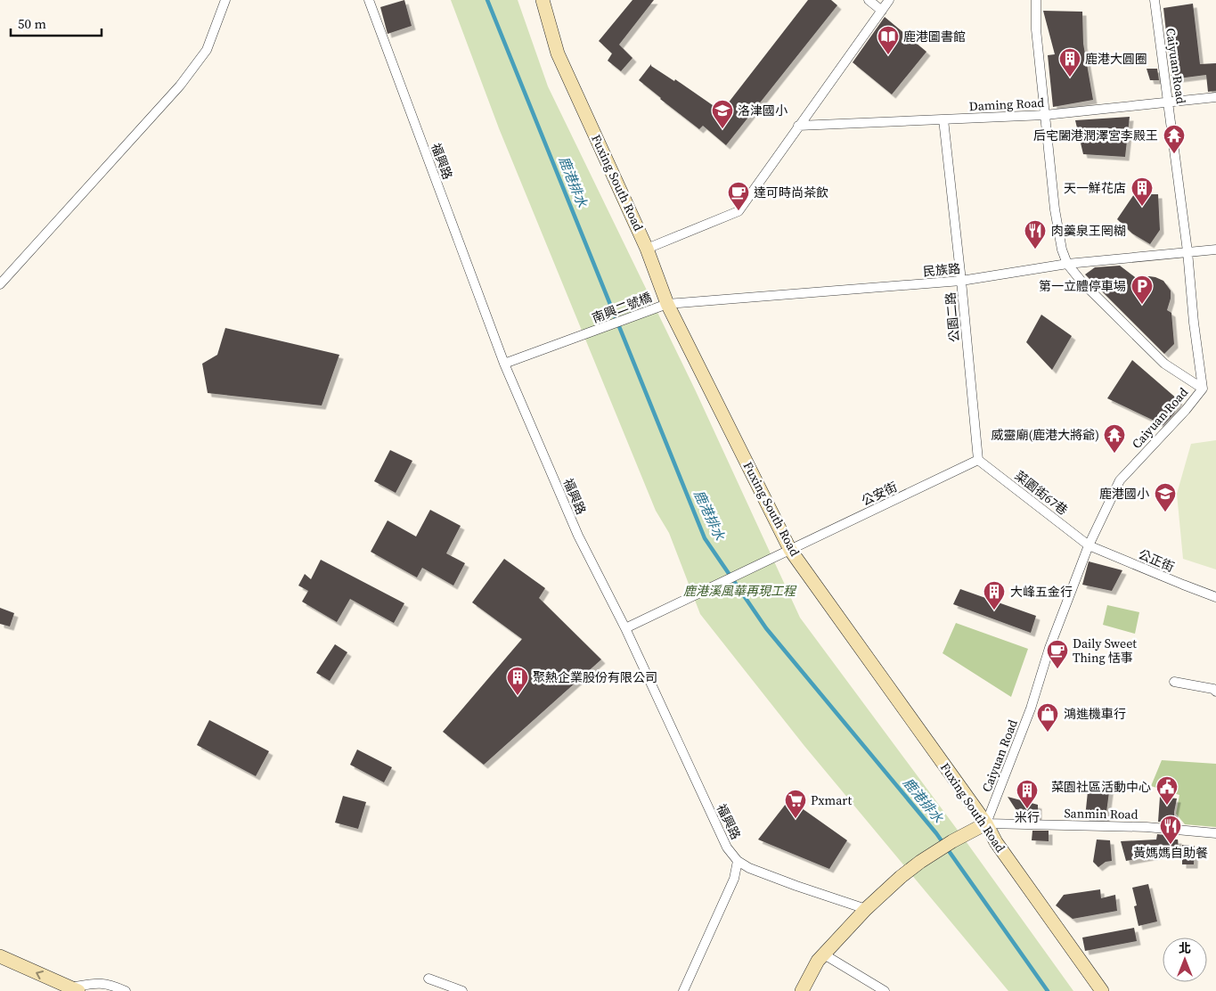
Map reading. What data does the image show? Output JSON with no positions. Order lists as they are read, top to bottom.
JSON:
{
  "streets": {
    "street": [
      "Caiyuan Road",
      "Daming Road",
      "福興路",
      "Fuxing South Road",
      "民族路",
      "南興二號橋",
      "公園二路",
      "菜園街67巷",
      "公安街",
      "公正街",
      "Sanmin Road"
    ]
  },
  "crossings": [
    ["Caiyuan Road", "Daming Road"],
    ["Caiyuan Road", "Fuxing South Road"],
    ["Caiyuan Road", "民族路"],
    ["Caiyuan Road", "菜園街67巷"],
    ["Caiyuan Road", "公正街"],
    ["Caiyuan Road", "Sanmin Road"],
    ["Daming Road", "公園二路"],
    ["福興路", "南興二號橋"],
    ["福興路", "公安街"],
    ["Fuxing South Road", "民族路"],
    ["Fuxing South Road", "南興二號橋"],
    ["Fuxing South Road", "公安街"],
    ["Fuxing South Road", "Sanmin Road"],
    ["民族路", "南興二號橋"],
    ["民族路", "公園二路"],
    ["公園二路", "菜園街67巷"],
    ["公園二路", "公安街"],
    ["菜園街67巷", "公安街"],
    ["菜園街67巷", "公正街"]
  ],
  "water": ["鹿港排水"],
  "parks": ["鹿港溪風華再現工程"],
  "places": {
    "library": ["鹿港圖書館"],
    "building": [
      "鹿港大圓圈",
      "天一鮮花店",
      "大峰五金行",
      "聚熱企業股份有限公司",
      "米行"
    ],
    "school or university": ["洛津國小", "鹿港國小"],
    "temple": ["后宅闔港潤澤宮李殿王", "威靈廟(鹿港大將爺)"],
    "cafe": ["達可時尚茶飲", "Daily Sweet Thing 恬事"],
    "restaurant": ["肉羹泉王罔糊", "黃媽媽自助餐"],
    "parking": ["第一立體停車場"],
    "shop": ["鴻進機車行"],
    "public building": ["菜園社區活動中心"],
    "supermarket": ["Pxmart"]
  },
  "scale_bar": "50 m",
  "north": "top"
}
